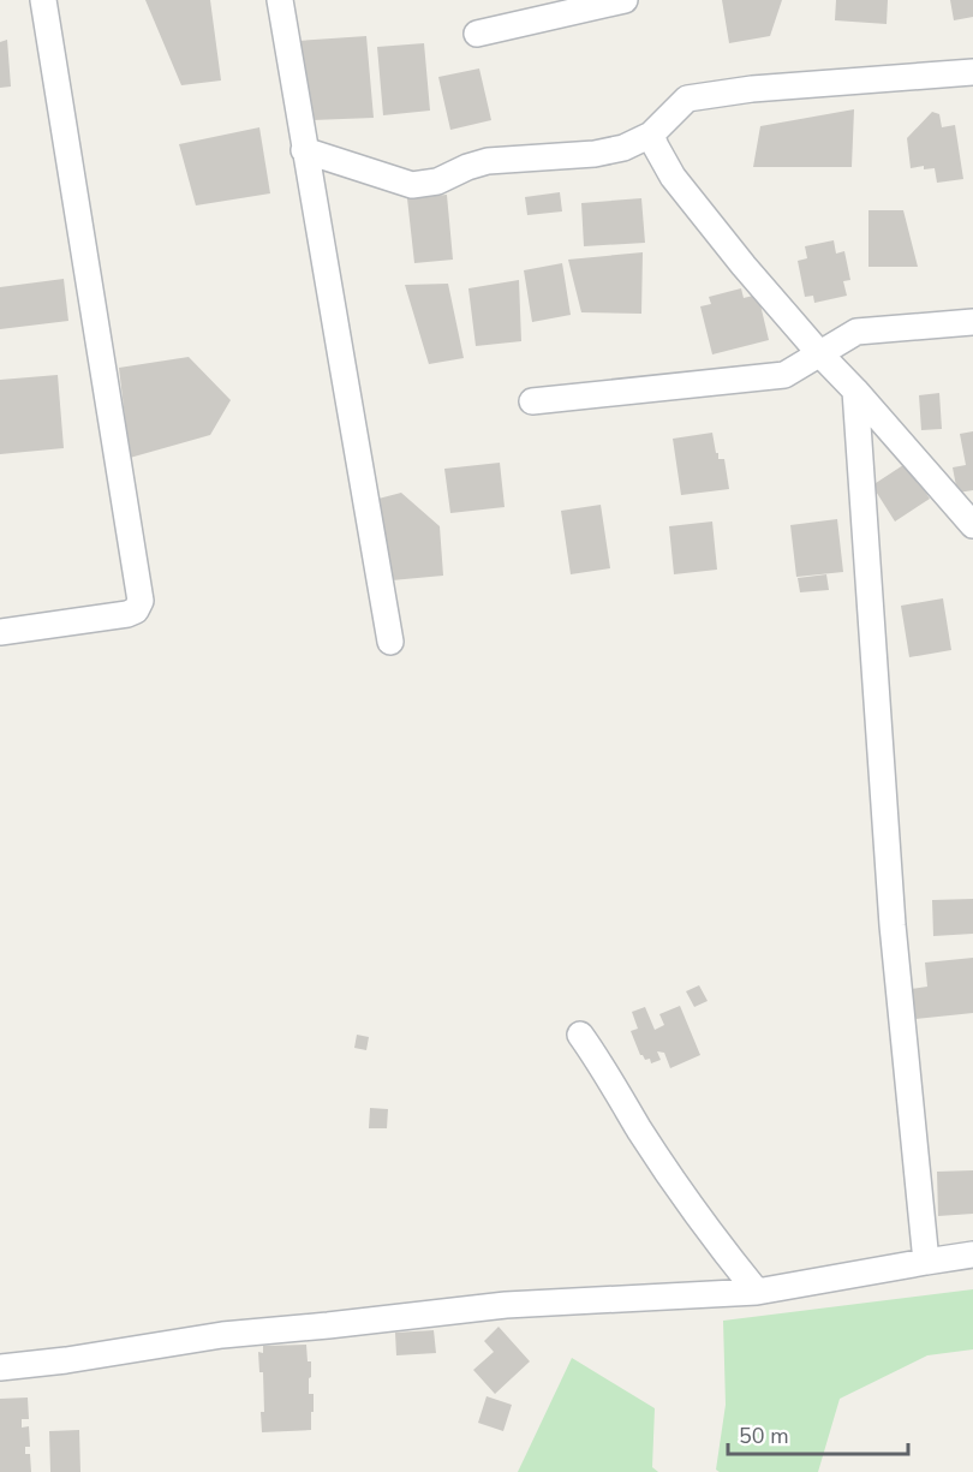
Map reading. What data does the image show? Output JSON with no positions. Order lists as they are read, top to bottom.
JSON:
{
  "scale_bar": "50 m"
}
